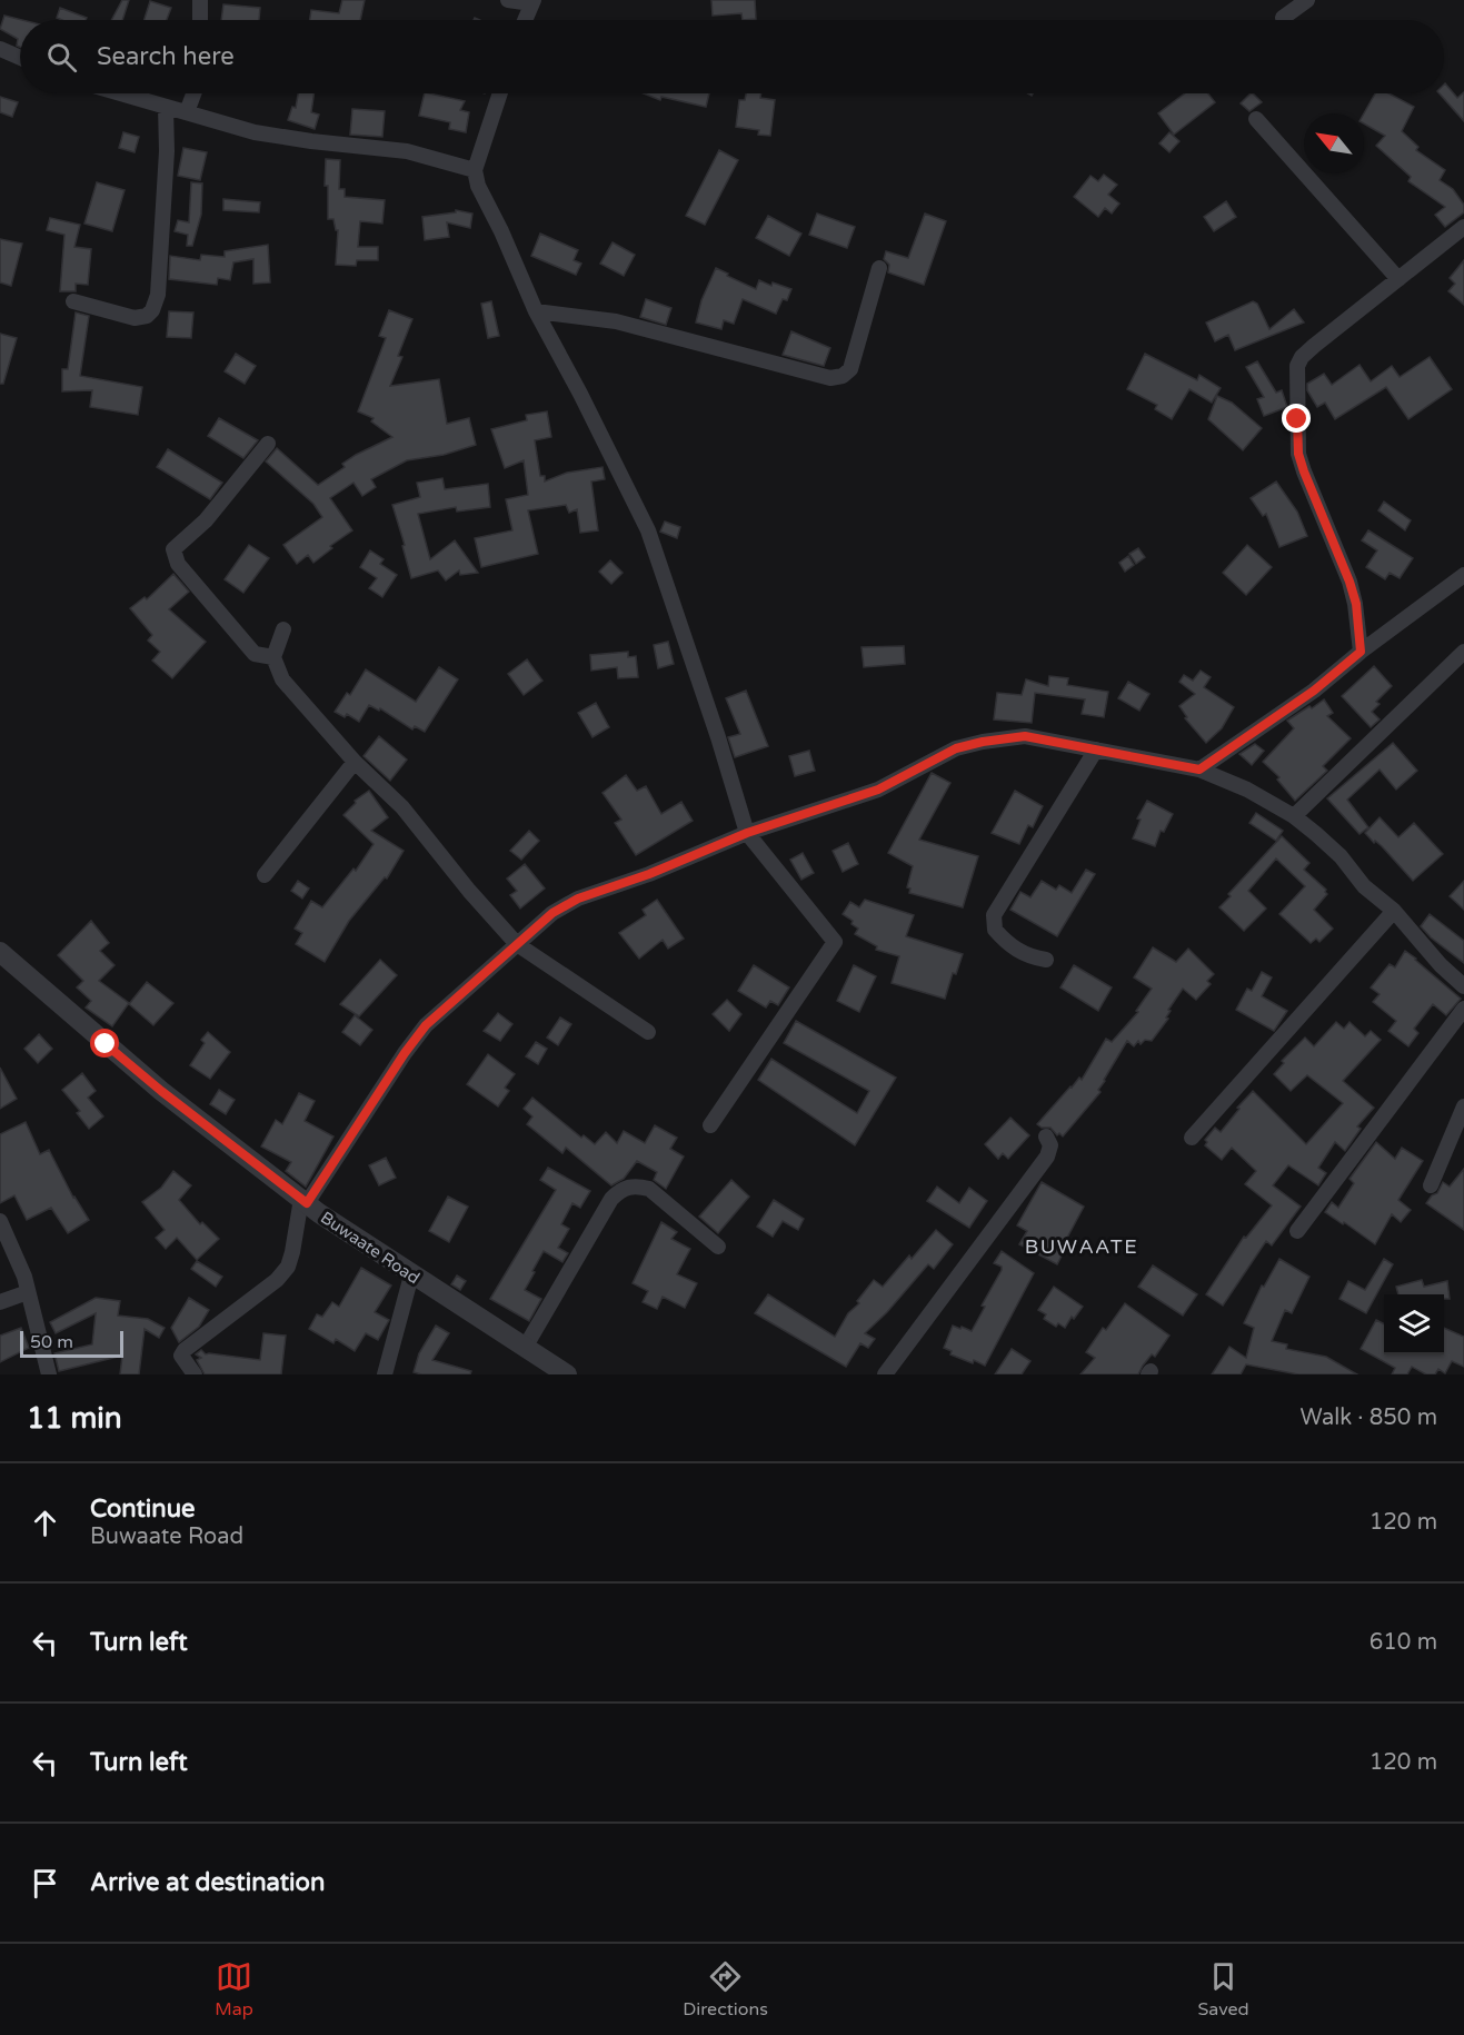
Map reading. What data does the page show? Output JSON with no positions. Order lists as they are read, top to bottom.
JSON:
{
  "streets": {
    "street": ["Buwaate Road"]
  },
  "districts": ["BUWAATE"],
  "scale_bar": "50 m",
  "north": "top left",
  "page": {
    "search": "Search here",
    "scale": "50 m",
    "heading": ["11 min", "Walk · 850 m"],
    "list": [
      ["Continue", "Buwaate Road", "120 m"],
      ["Turn left", "610 m"],
      ["Turn left", "120 m"],
      "Arrive at destination"
    ],
    "nav": ["Map", "Directions", "Saved"]
  }
}
